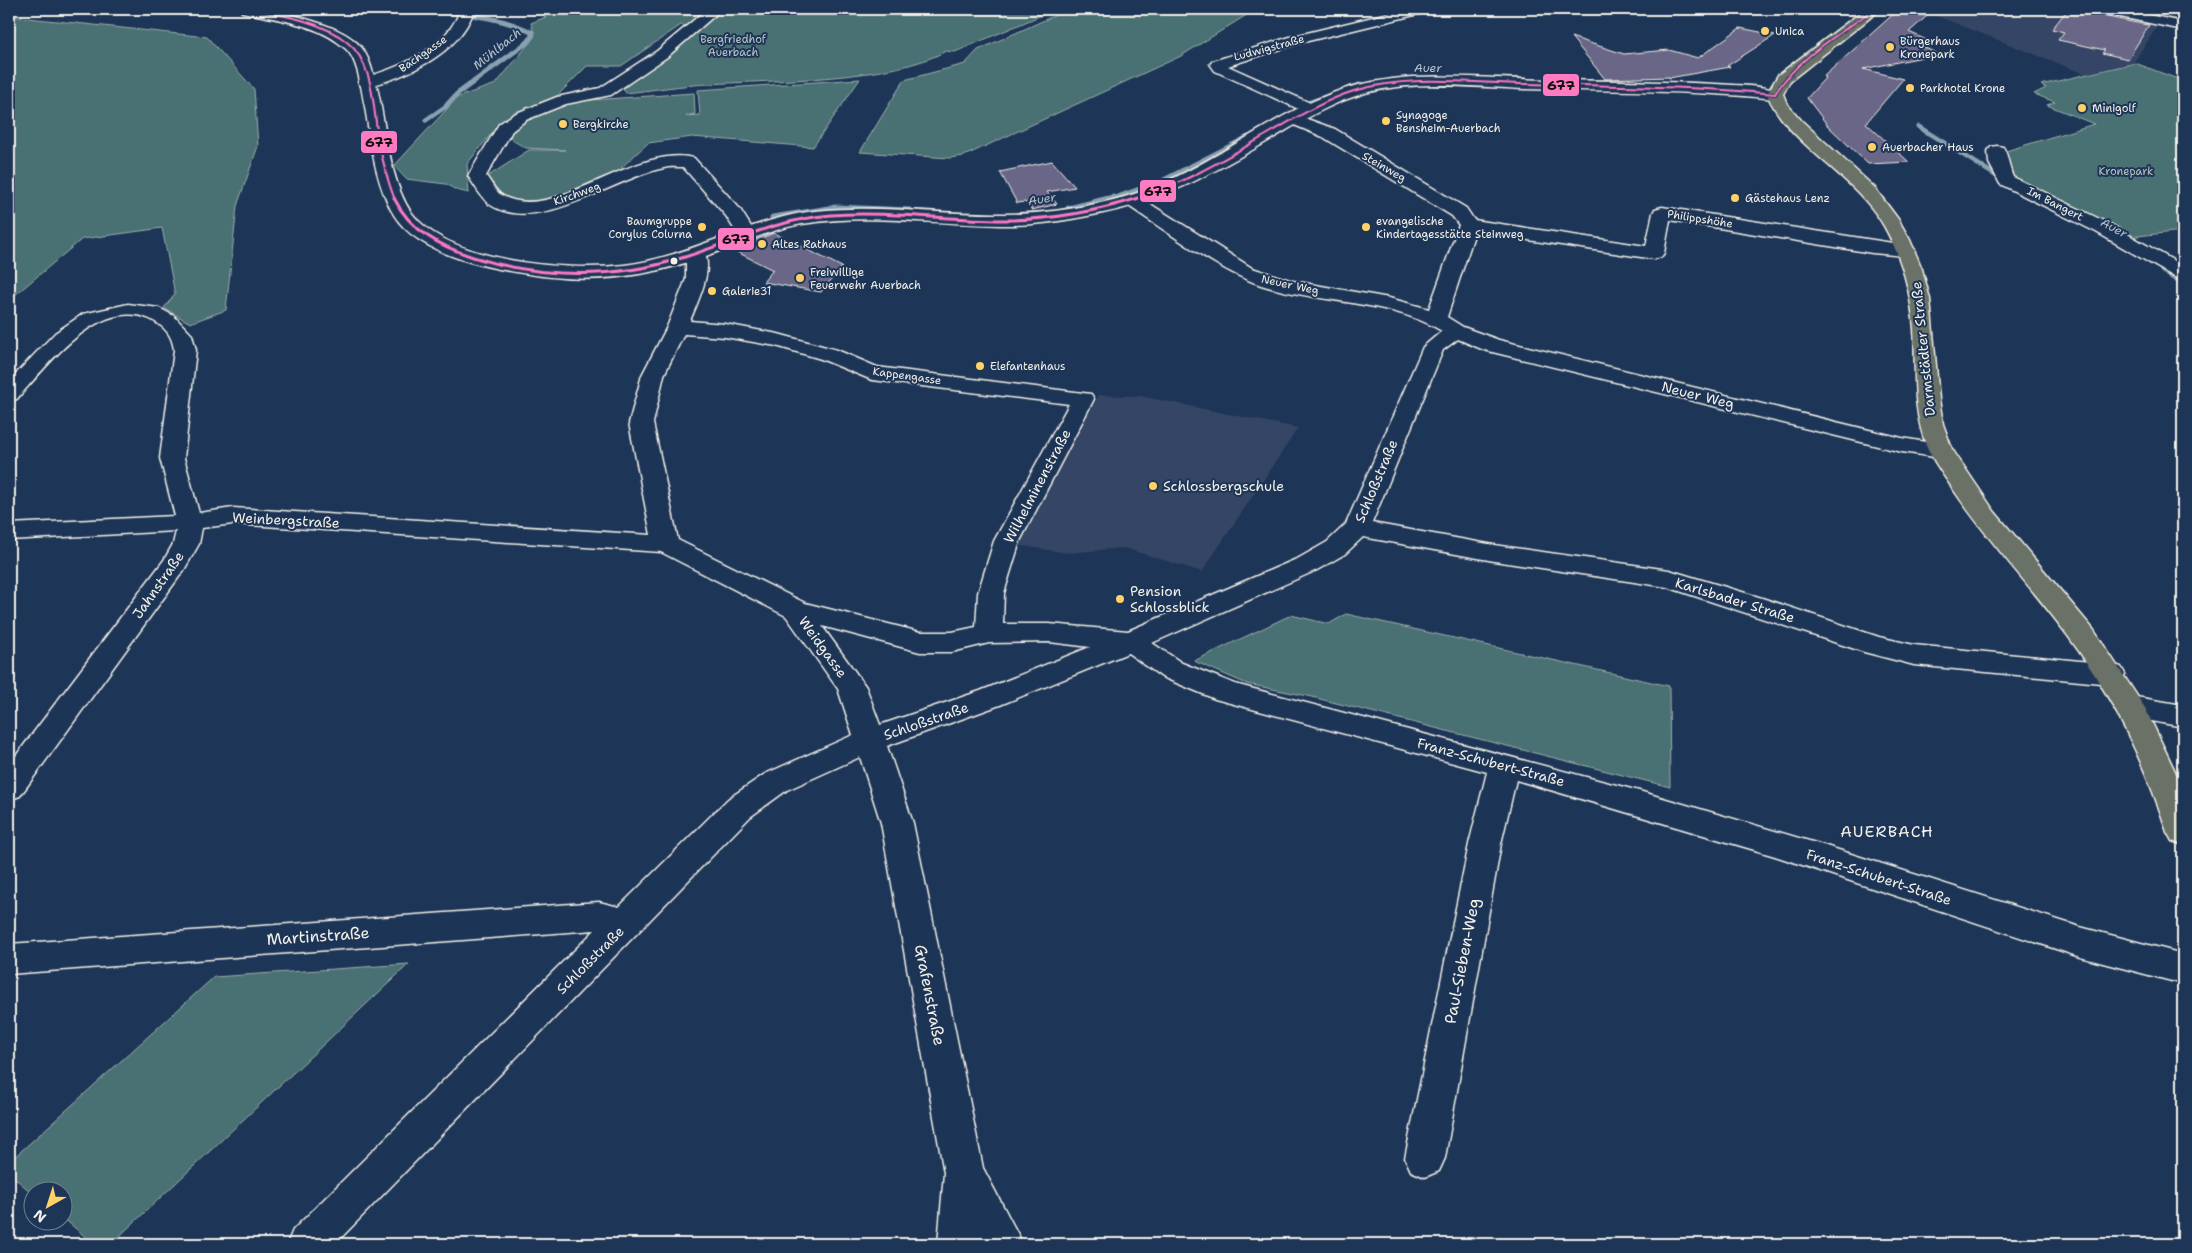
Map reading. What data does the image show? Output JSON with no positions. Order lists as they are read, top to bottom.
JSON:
{
  "streets": {
    "main road": ["Darmstädter Straße"],
    "street": [
      "Ludwigstraße",
      "Bachgasse",
      "Steinweg",
      "Kirchweg",
      "Im Bangert",
      "Philippshöhe",
      "Neuer Weg",
      "Kappengasse",
      "Schloßstraße",
      "Wilhelminenstraße",
      "Weinbergstraße",
      "Jahnstraße",
      "Karlsbader Straße",
      "Weidgasse",
      "Franz-Schubert-Straße",
      "Martinstraße",
      "Paul-Sieben-Weg",
      "Grafenstraße"
    ]
  },
  "crossings": [
    ["Steinweg", "Philippshöhe"],
    ["Philippshöhe", "Darmstädter Straße"],
    ["Neuer Weg", "Darmstädter Straße"],
    ["Neuer Weg", "Schloßstraße"],
    ["Darmstädter Straße", "Karlsbader Straße"],
    ["Kappengasse", "Wilhelminenstraße"],
    ["Schloßstraße", "Karlsbader Straße"],
    ["Schloßstraße", "Weidgasse"],
    ["Schloßstraße", "Franz-Schubert-Straße"],
    ["Schloßstraße", "Martinstraße"],
    ["Schloßstraße", "Grafenstraße"],
    ["Weinbergstraße", "Jahnstraße"],
    ["Weinbergstraße", "Weidgasse"],
    ["Weidgasse", "Grafenstraße"],
    ["Franz-Schubert-Straße", "Paul-Sieben-Weg"]
  ],
  "districts": ["AUERBACH"],
  "water": ["Mühlbach", "Auer"],
  "parks": ["Bergfriedhof Auerbach", "Kronepark"],
  "places": [
    "Unica",
    "Bürgerhaus Kronepark",
    "Parkhotel Krone",
    "Minigolf",
    "Synagoge Bensheim-Auerbach",
    "Bergkirche",
    "Auerbacher Haus",
    "Gästehaus Lenz",
    "Baumgruppe Corylus Colurna",
    "evangelische Kindertagesstätte Steinweg",
    "Altes Rathaus",
    "Freiwillige Feuerwehr Auerbach",
    "Galerie31",
    "Elefantenhaus",
    "Schlossbergschule",
    "Pension Schlossblick"
  ],
  "lines": ["transit line 677"],
  "north": "bottom left"
}
